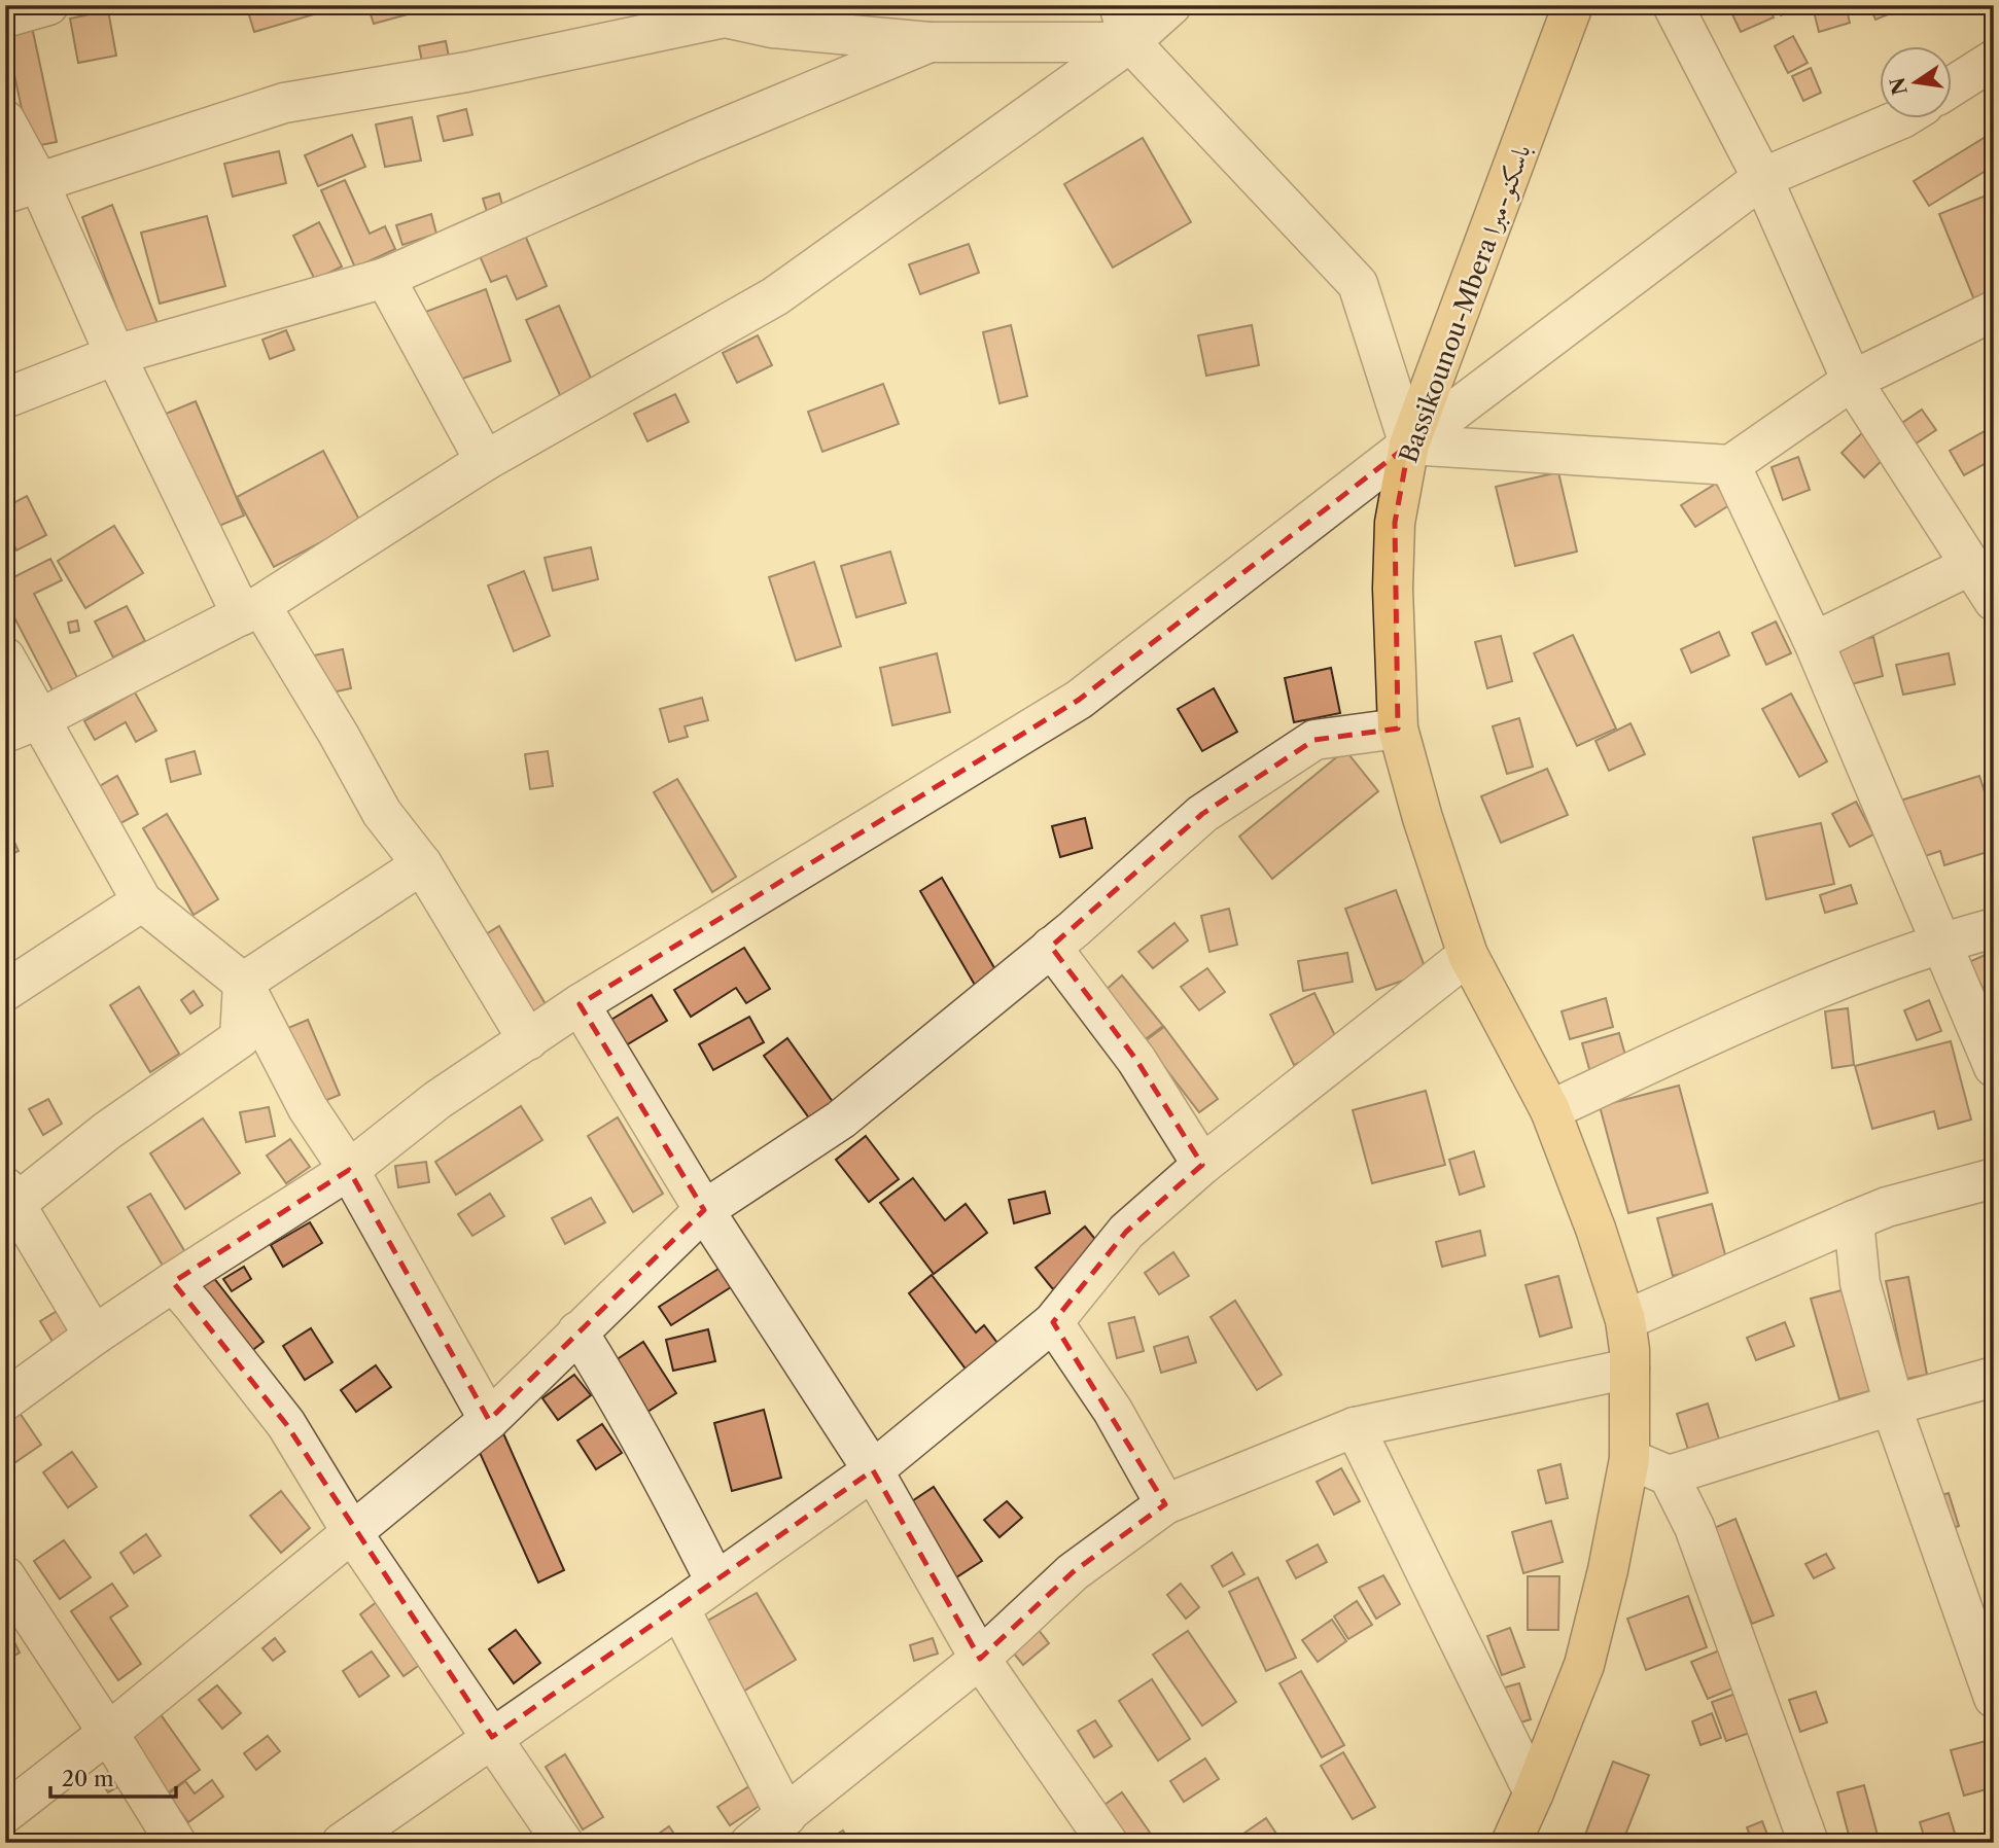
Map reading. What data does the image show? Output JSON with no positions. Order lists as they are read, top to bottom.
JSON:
{
  "streets": {
    "main road": ["Bassikounou-Mbera باسكنو-مبرا"]
  },
  "scale_bar": "20 m",
  "north": "left"
}
